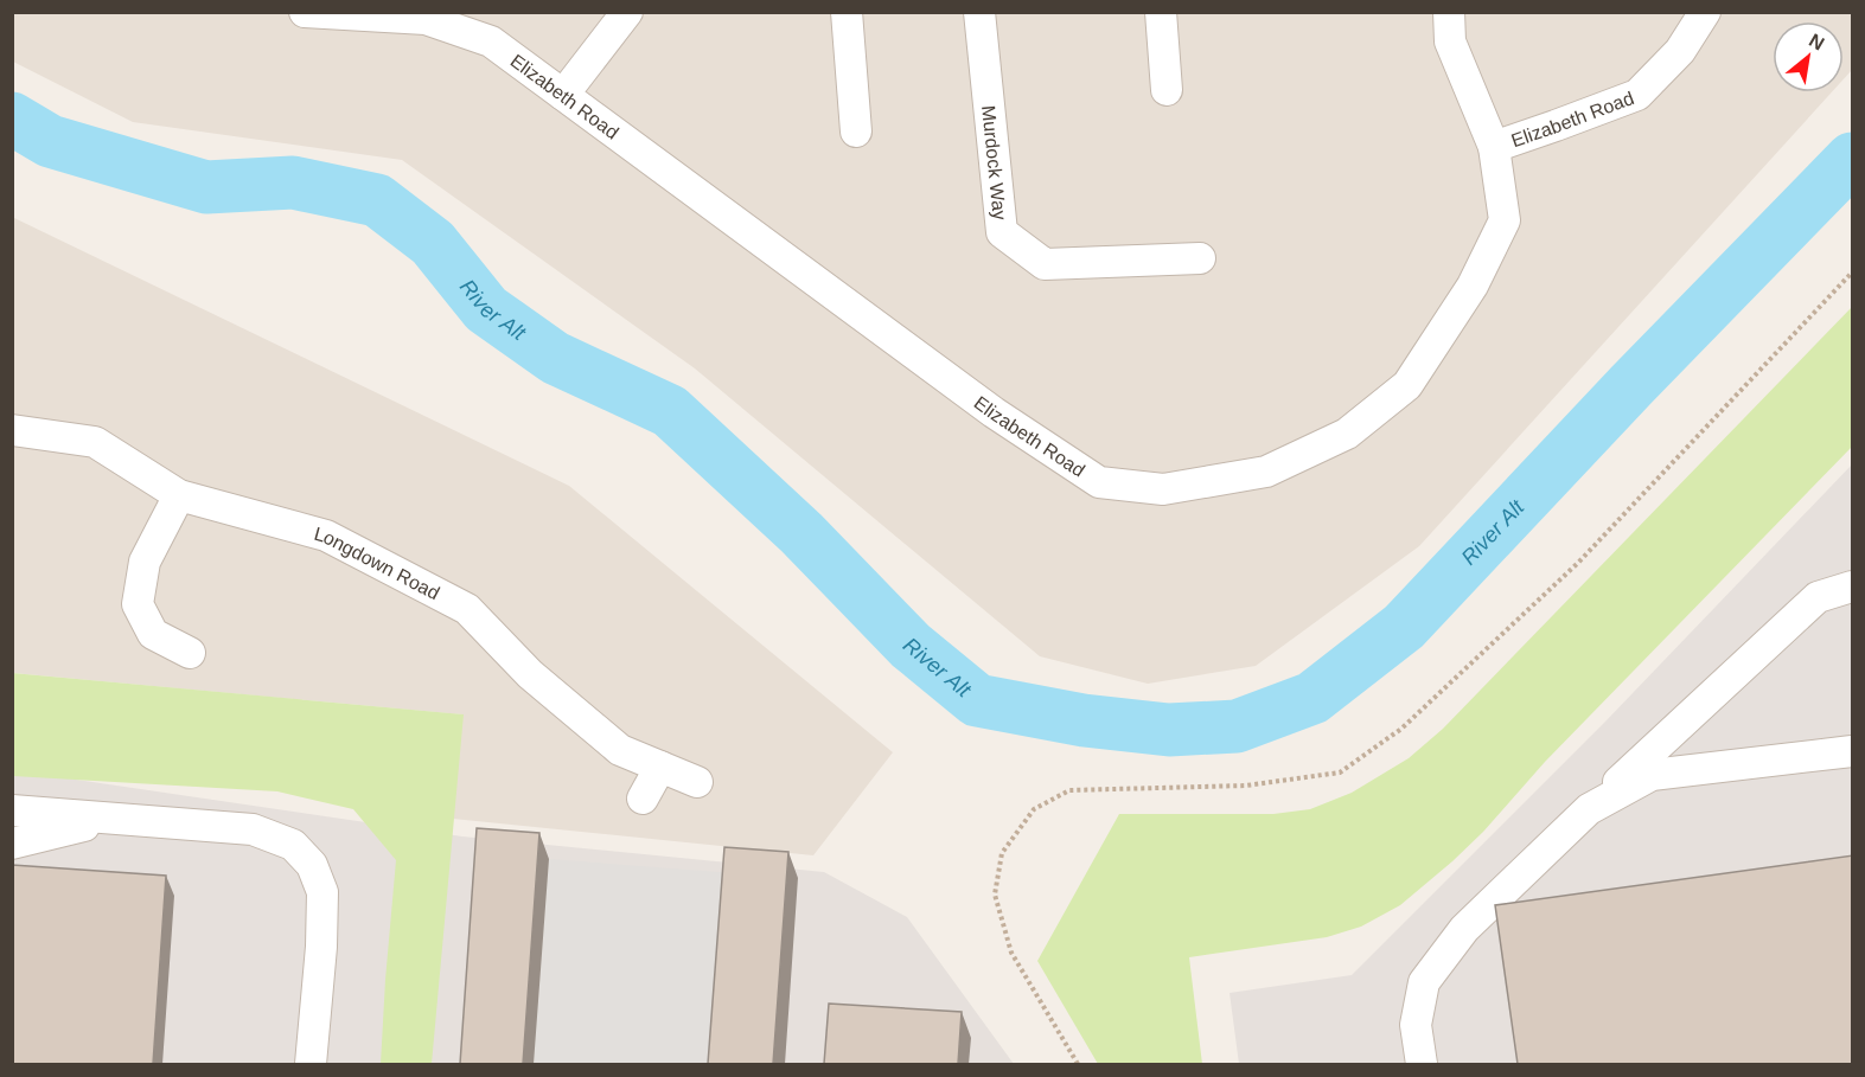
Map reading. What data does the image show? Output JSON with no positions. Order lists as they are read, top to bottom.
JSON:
{
  "streets": {
    "street": ["Elizabeth Road", "Murdock Way", "Longdown Road"]
  },
  "water": ["River Alt"],
  "north": "top right"
}
